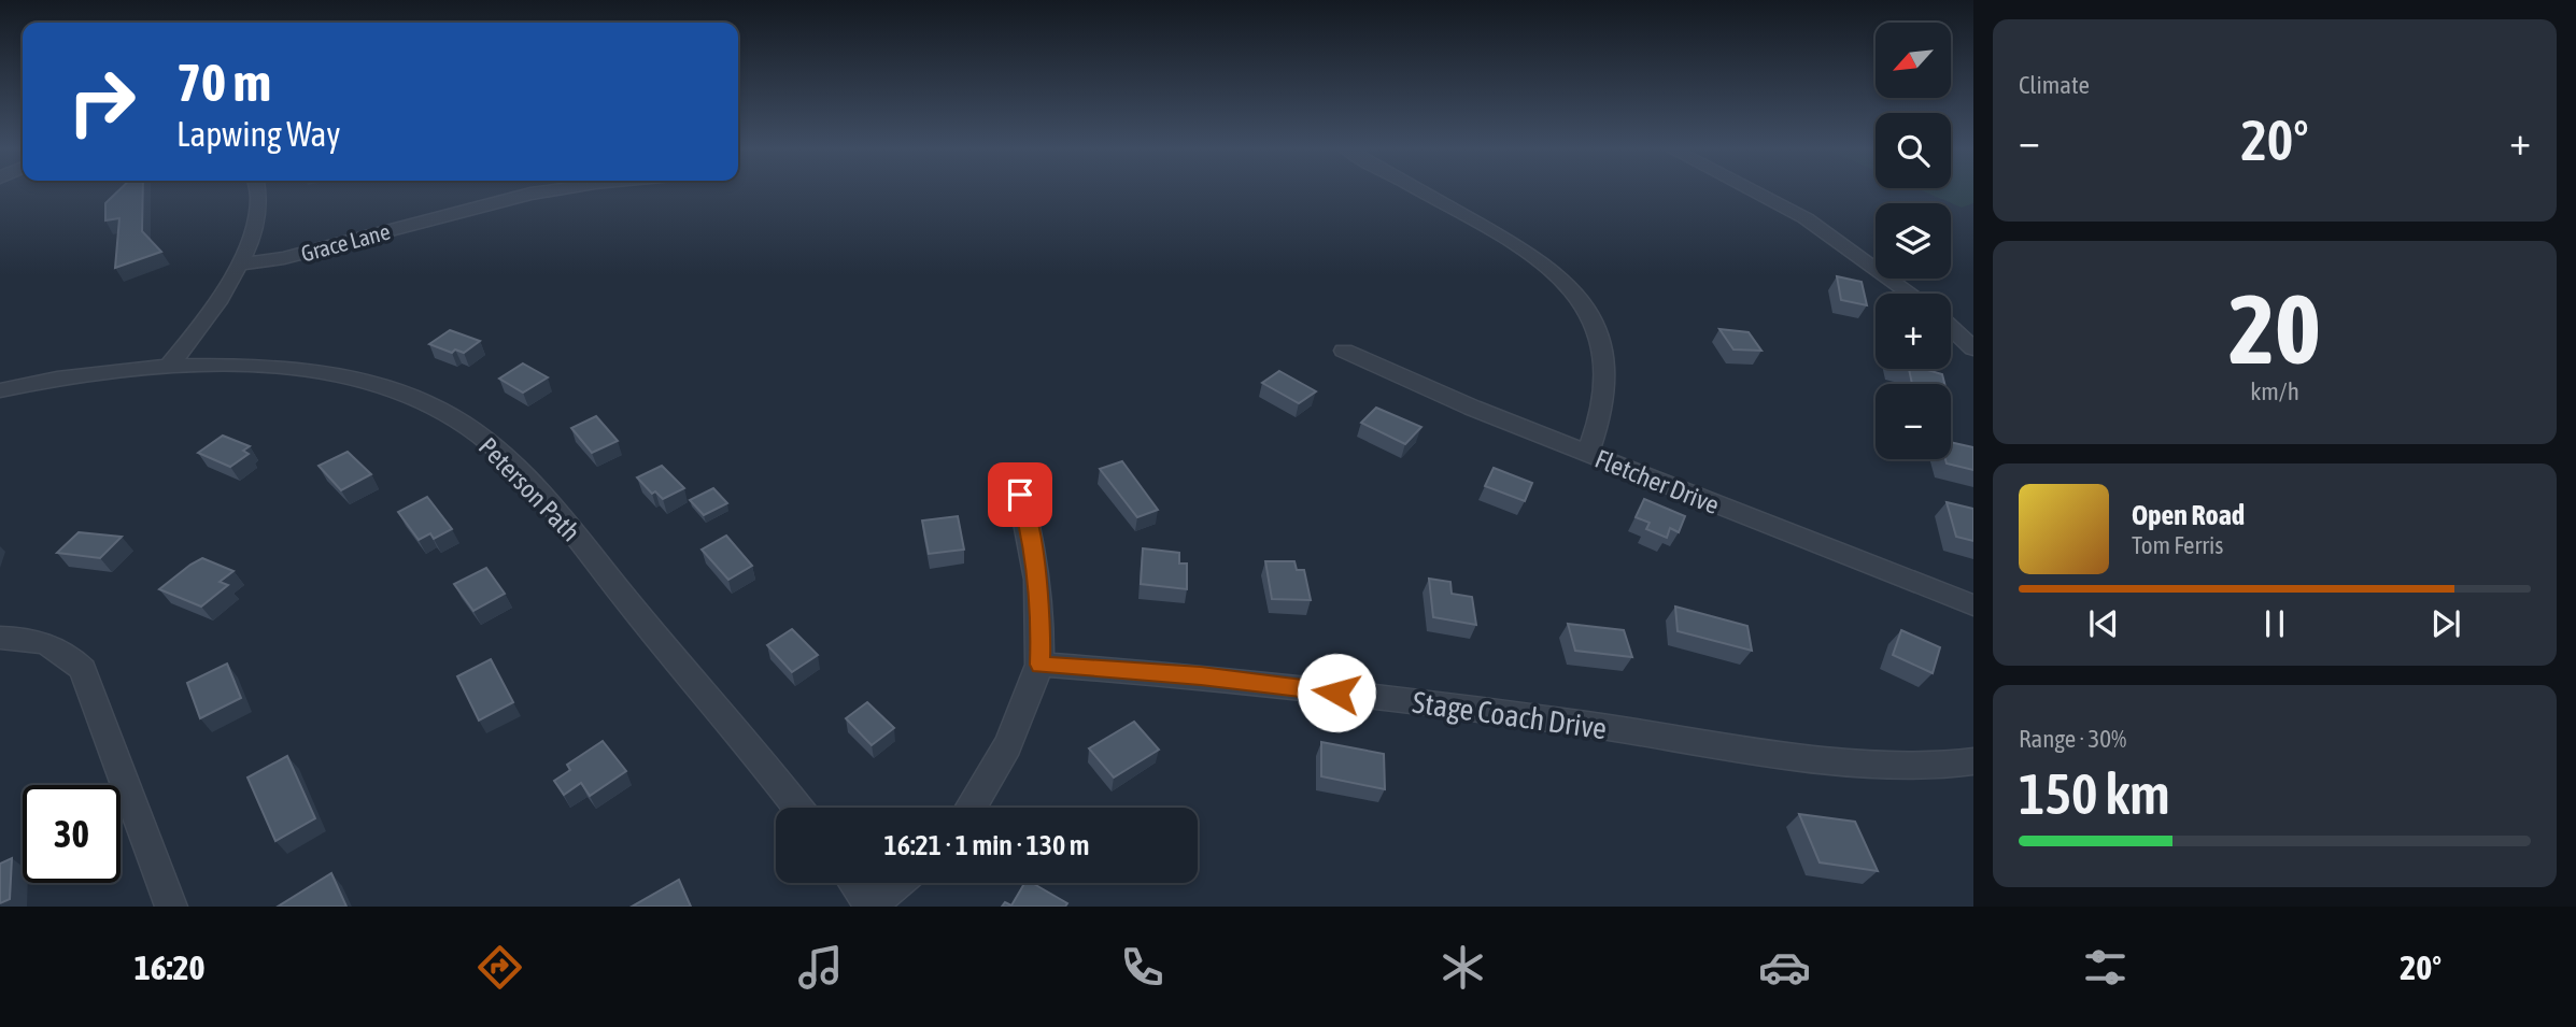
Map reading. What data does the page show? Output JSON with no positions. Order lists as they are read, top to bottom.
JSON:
{
  "streets": {
    "street": [
      "Grace Lane",
      "Fletcher Drive",
      "Peterson Path",
      "Stage Coach Drive"
    ]
  },
  "north": "bottom left",
  "page": {
    "tile": [
      "Climate",
      ["20", "km/h"],
      ["Range · 30%", "150 km"]
    ],
    "map_buttons": ["+", "−"],
    "turn": ["70 m", "Lapwing Way"],
    "heat": ["−", "20°", "+"],
    "song": ["Open Road", "Tom Ferris"],
    "limit": "30",
    "trip": "16:21 · 1 min · 130 m",
    "tabs": ["16:20", "20°"]
  }
}
